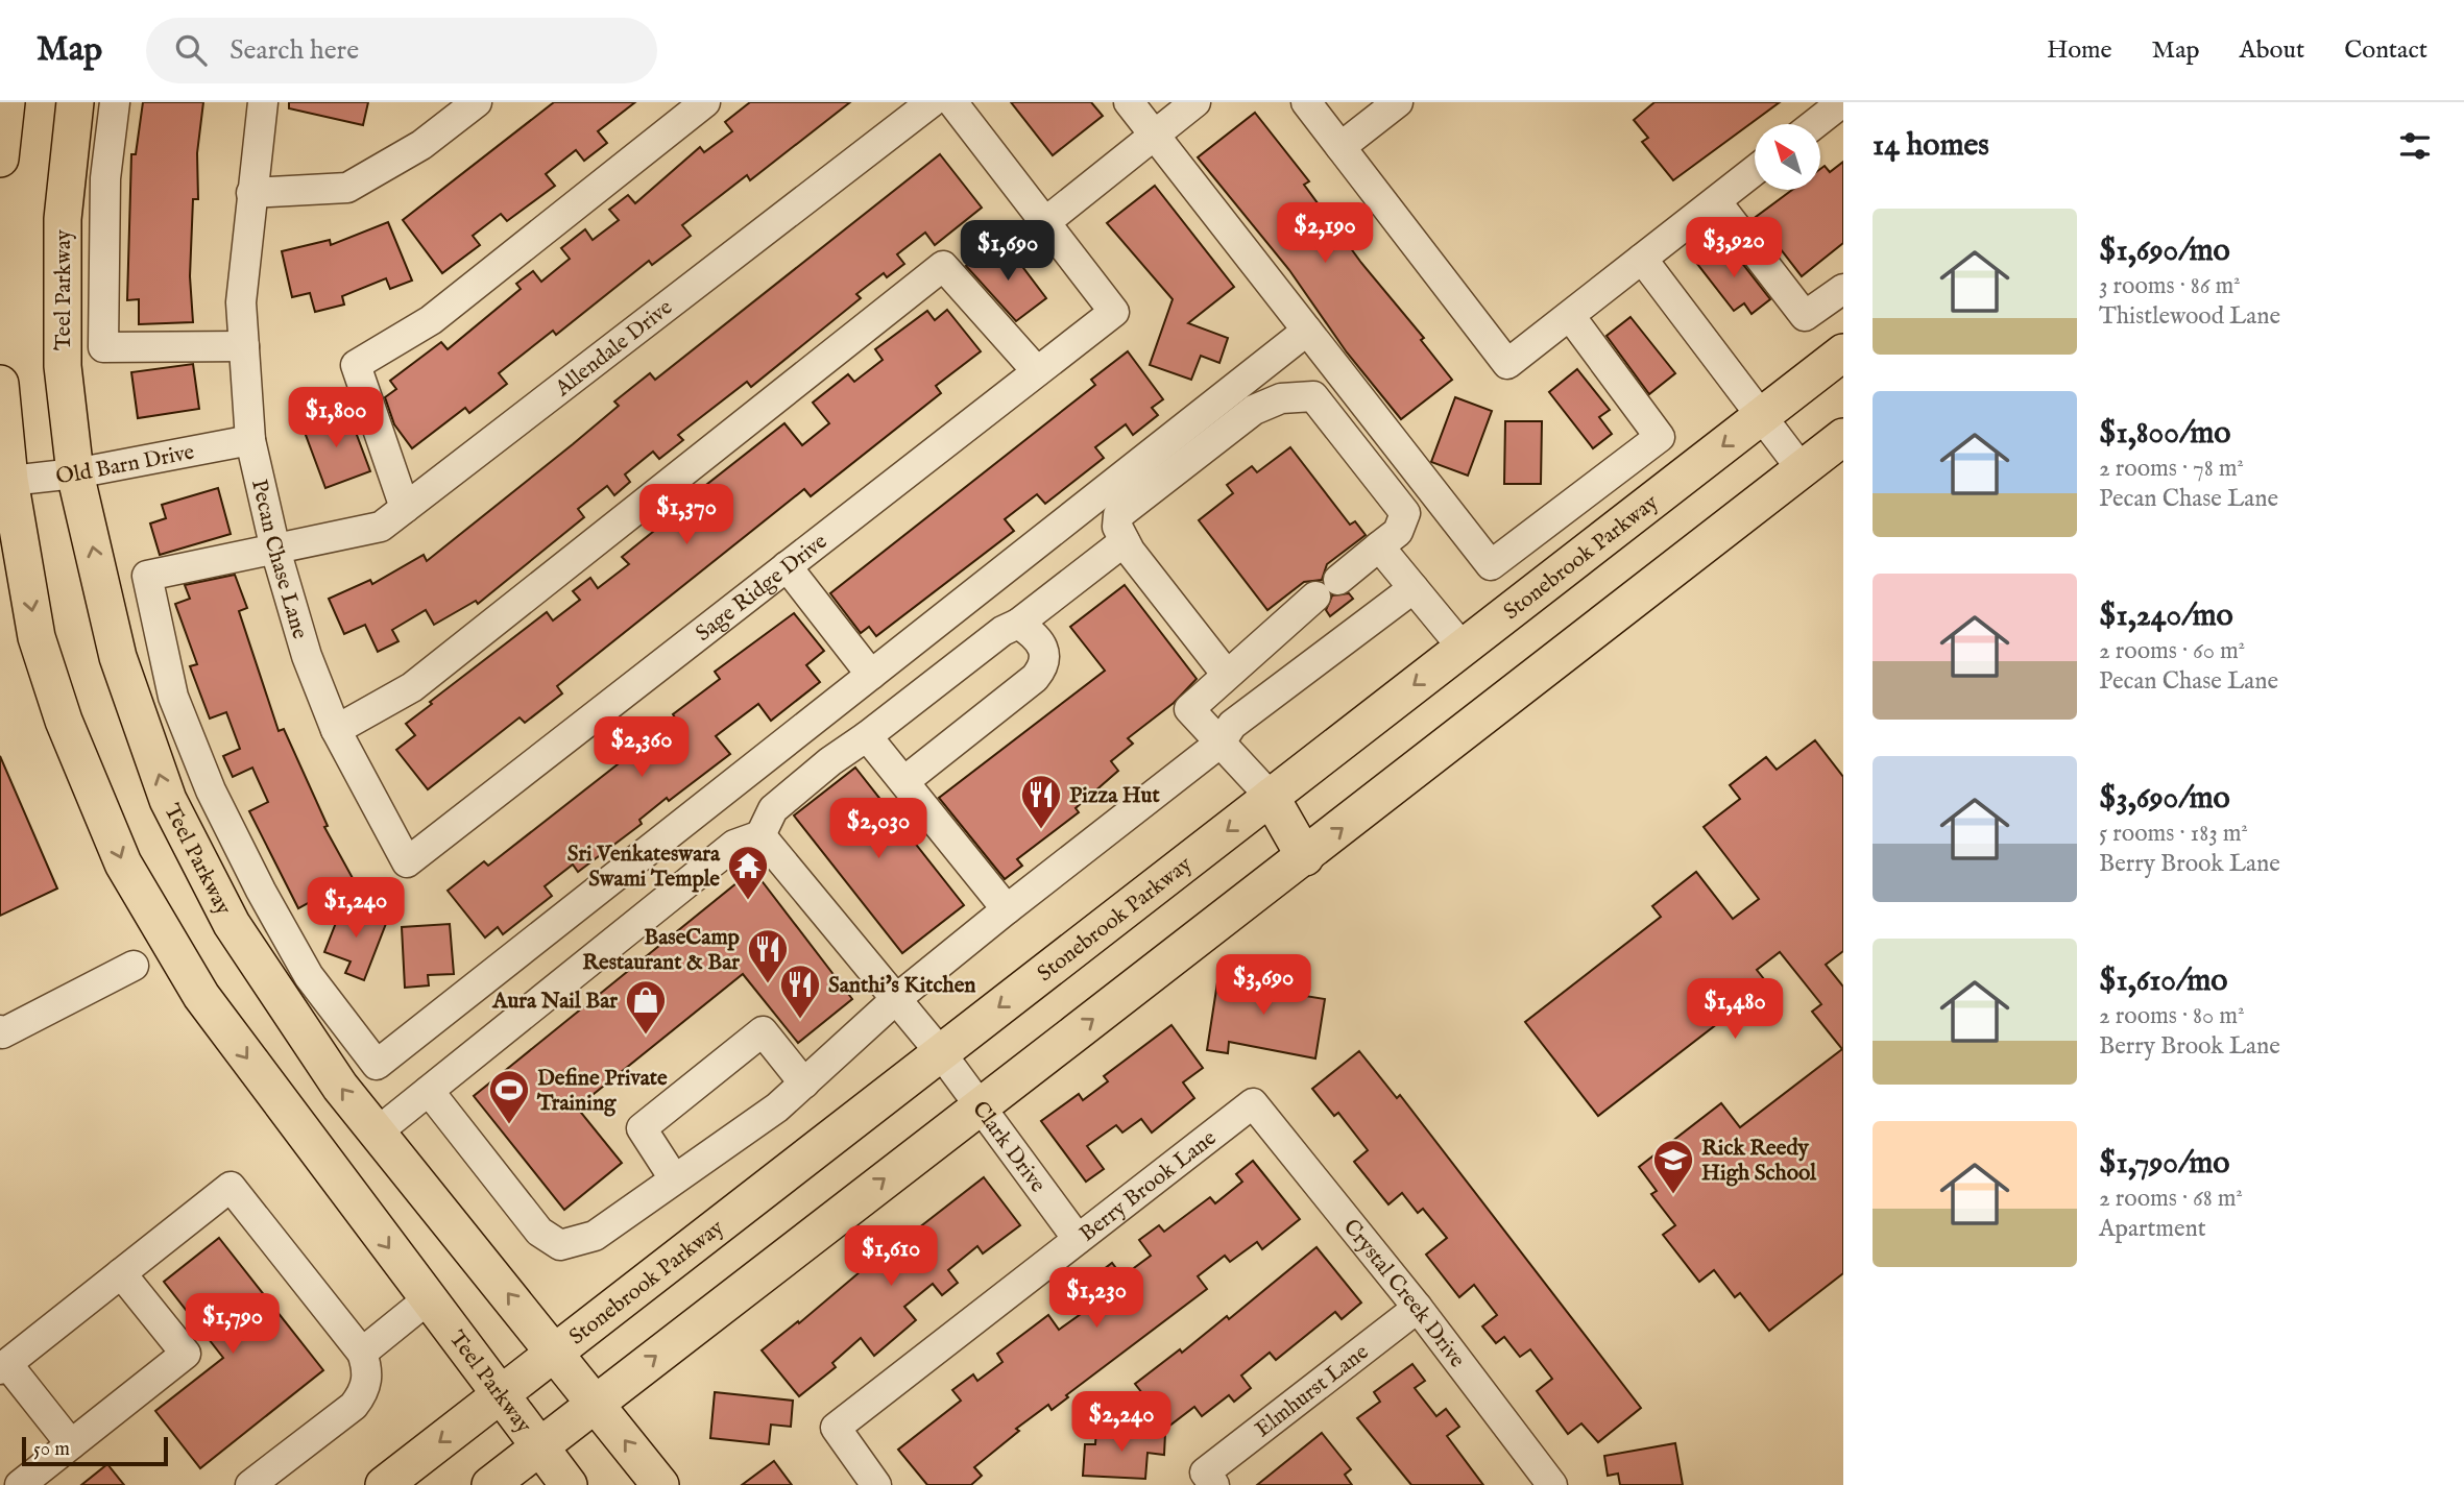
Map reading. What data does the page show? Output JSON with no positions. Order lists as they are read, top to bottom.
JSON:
{
  "streets": {
    "main road": ["Teel Parkway", "Stonebrook Parkway"],
    "street": [
      "Allendale Drive",
      "Old Barn Drive",
      "Pecan Chase Lane",
      "Sage Ridge Drive",
      "Clark Drive",
      "Berry Brook Lane",
      "Crystal Creek Drive",
      "Elmhurst Lane"
    ]
  },
  "crossings": [
    ["Teel Parkway", "Old Barn Drive"],
    ["Teel Parkway", "Stonebrook Parkway"],
    ["Allendale Drive", "Pecan Chase Lane"],
    ["Old Barn Drive", "Pecan Chase Lane"],
    ["Stonebrook Parkway", "Clark Drive"],
    ["Pecan Chase Lane", "Sage Ridge Drive"],
    ["Clark Drive", "Berry Brook Lane"],
    ["Berry Brook Lane", "Crystal Creek Drive"],
    ["Crystal Creek Drive", "Elmhurst Lane"]
  ],
  "places": {
    "restaurant": ["Pizza Hut", "BaseCamp Restaurant & Bar", "Santhi's Kitchen"],
    "temple": ["Sri Venkateswara Swami Temple"],
    "shop": ["Aura Nail Bar"],
    "sports": ["Define Private Training"],
    "school or university": ["Rick Reedy High School"]
  },
  "scale_bar": "50 m",
  "north": "top left",
  "page": {
    "header": "Map",
    "search": "Search here",
    "nav": [
      "Home",
      "Map",
      "About",
      "Contact"
    ],
    "heading": "14 homes",
    "list": [
      {
        "name": "$1,690/mo",
        "note": "3 rooms · 86 m² · Thistlewood Lane"
      },
      {
        "name": "$1,800/mo",
        "note": "2 rooms · 78 m² · Pecan Chase Lane"
      },
      {
        "name": "$1,240/mo",
        "note": "2 rooms · 60 m² · Pecan Chase Lane"
      },
      {
        "name": "$3,690/mo",
        "note": "5 rooms · 183 m² · Berry Brook Lane"
      },
      {
        "name": "$1,610/mo",
        "note": "2 rooms · 80 m² · Berry Brook Lane"
      },
      {
        "name": "$1,790/mo",
        "note": "2 rooms · 68 m² · Apartment"
      }
    ],
    "price": [
      "$2,190",
      "$3,920",
      "$1,690",
      "$1,800",
      "$1,370",
      "$2,360",
      "$2,030",
      "$1,240",
      "$3,690",
      "$1,480",
      "$1,610",
      "$1,230",
      "$1,790",
      "$2,240"
    ],
    "scale": "50 m"
  }
}
